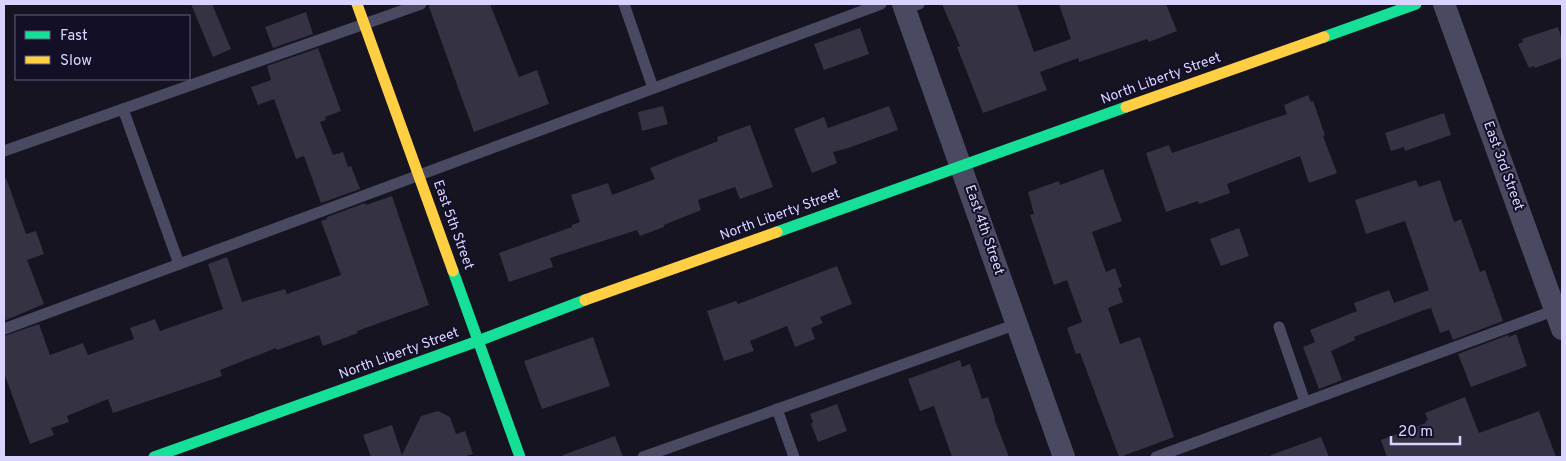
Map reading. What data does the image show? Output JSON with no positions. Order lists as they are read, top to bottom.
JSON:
{
  "streets": {
    "street": [
      "North Liberty Street",
      "East 3rd Street",
      "East 5th Street",
      "East 4th Street"
    ]
  },
  "crossings": [
    ["North Liberty Street", "East 5th Street"],
    ["North Liberty Street", "East 4th Street"]
  ],
  "legend": ["Fast", "Slow"],
  "scale_bar": "20 m"
}
